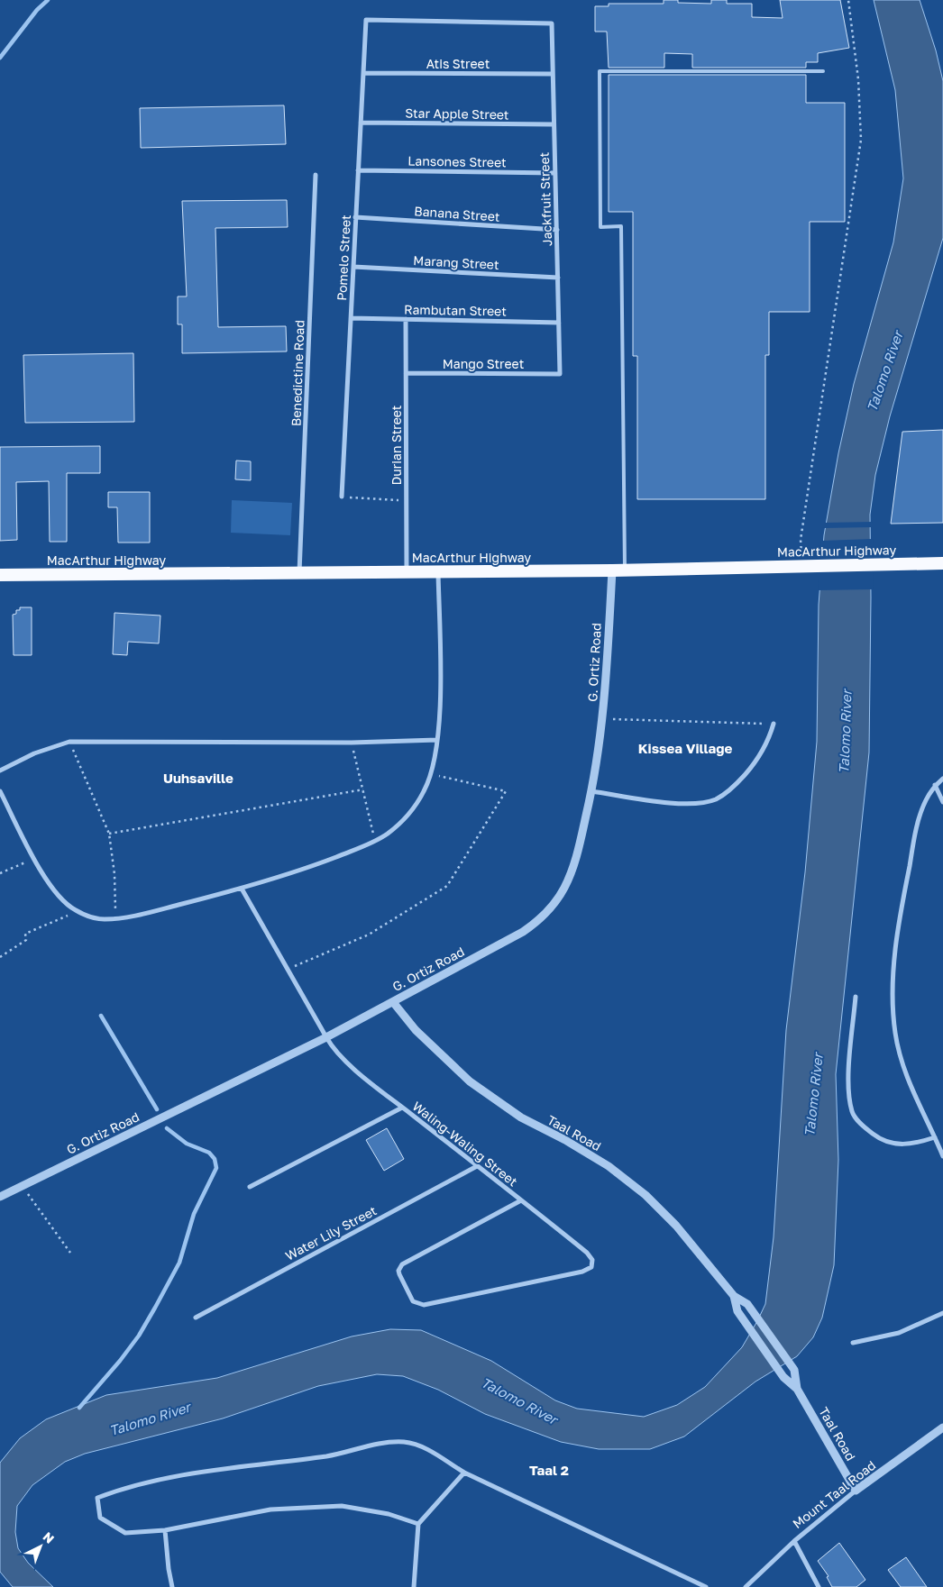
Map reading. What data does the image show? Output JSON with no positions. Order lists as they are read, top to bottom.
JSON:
{
  "streets": {
    "highway": ["MacArthur Highway"],
    "street": [
      "Atis Street",
      "Star Apple Street",
      "Lansones Street",
      "Jackfruit Street",
      "Banana Street",
      "Pomelo Street",
      "Marang Street",
      "Rambutan Street",
      "Mango Street",
      "Benedictine Road",
      "Durian Street",
      "G. Ortiz Road",
      "Taal Road",
      "Waling-Waling Street",
      "Water Lily Street",
      "Mount Taal Road"
    ]
  },
  "crossings": [
    ["Atis Street", "Jackfruit Street"],
    ["Atis Street", "Pomelo Street"],
    ["Star Apple Street", "Jackfruit Street"],
    ["Star Apple Street", "Pomelo Street"],
    ["Lansones Street", "Jackfruit Street"],
    ["Lansones Street", "Pomelo Street"],
    ["Jackfruit Street", "Banana Street"],
    ["Jackfruit Street", "Pomelo Street"],
    ["Jackfruit Street", "Marang Street"],
    ["Jackfruit Street", "Rambutan Street"],
    ["Jackfruit Street", "Mango Street"],
    ["Banana Street", "Pomelo Street"],
    ["Pomelo Street", "Marang Street"],
    ["Pomelo Street", "Rambutan Street"],
    ["Rambutan Street", "Durian Street"],
    ["Mango Street", "Durian Street"],
    ["Benedictine Road", "MacArthur Highway"],
    ["Durian Street", "MacArthur Highway"],
    ["MacArthur Highway", "G. Ortiz Road"],
    ["G. Ortiz Road", "Taal Road"],
    ["G. Ortiz Road", "Waling-Waling Street"],
    ["Taal Road", "Mount Taal Road"],
    ["Waling-Waling Street", "Water Lily Street"]
  ],
  "districts": ["Kissea Village", "Uuhsaville", "Taal 2"],
  "water": ["Talomo River"],
  "north": "top right"
}
